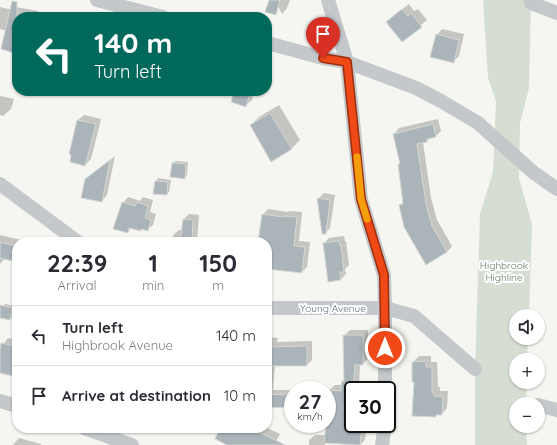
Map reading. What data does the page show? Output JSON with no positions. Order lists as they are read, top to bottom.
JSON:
{
  "streets": {
    "street": ["Young Avenue"]
  },
  "parks": ["Highbrook Highline"],
  "page": {
    "turn": ["140 m", "Turn left"],
    "eta": [
      "22:39",
      "Arrival",
      "1",
      "min",
      "150",
      "m"
    ],
    "list": [
      {
        "name": "Turn left",
        "note": "Highbrook Avenue",
        "value": "140 m"
      },
      {
        "name": "Arrive at destination",
        "value": "10 m"
      }
    ],
    "map_buttons": ["+", "−"],
    "speed": "27 km/h",
    "limit": "30"
  }
}
